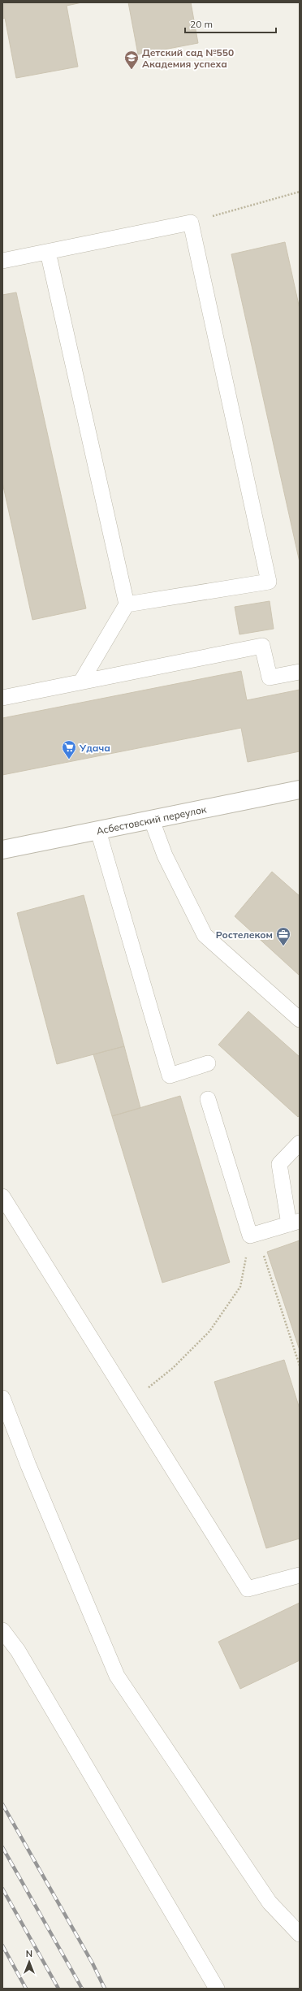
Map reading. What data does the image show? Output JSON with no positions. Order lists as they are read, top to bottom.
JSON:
{
  "streets": {
    "street": ["Асбестовский переулок"]
  },
  "places": {
    "school or university": ["Детский сад №550 Академия успеха"],
    "supermarket": ["Удача"],
    "office": ["Ростелеком"]
  },
  "scale_bar": "20 m",
  "north": "top"
}
